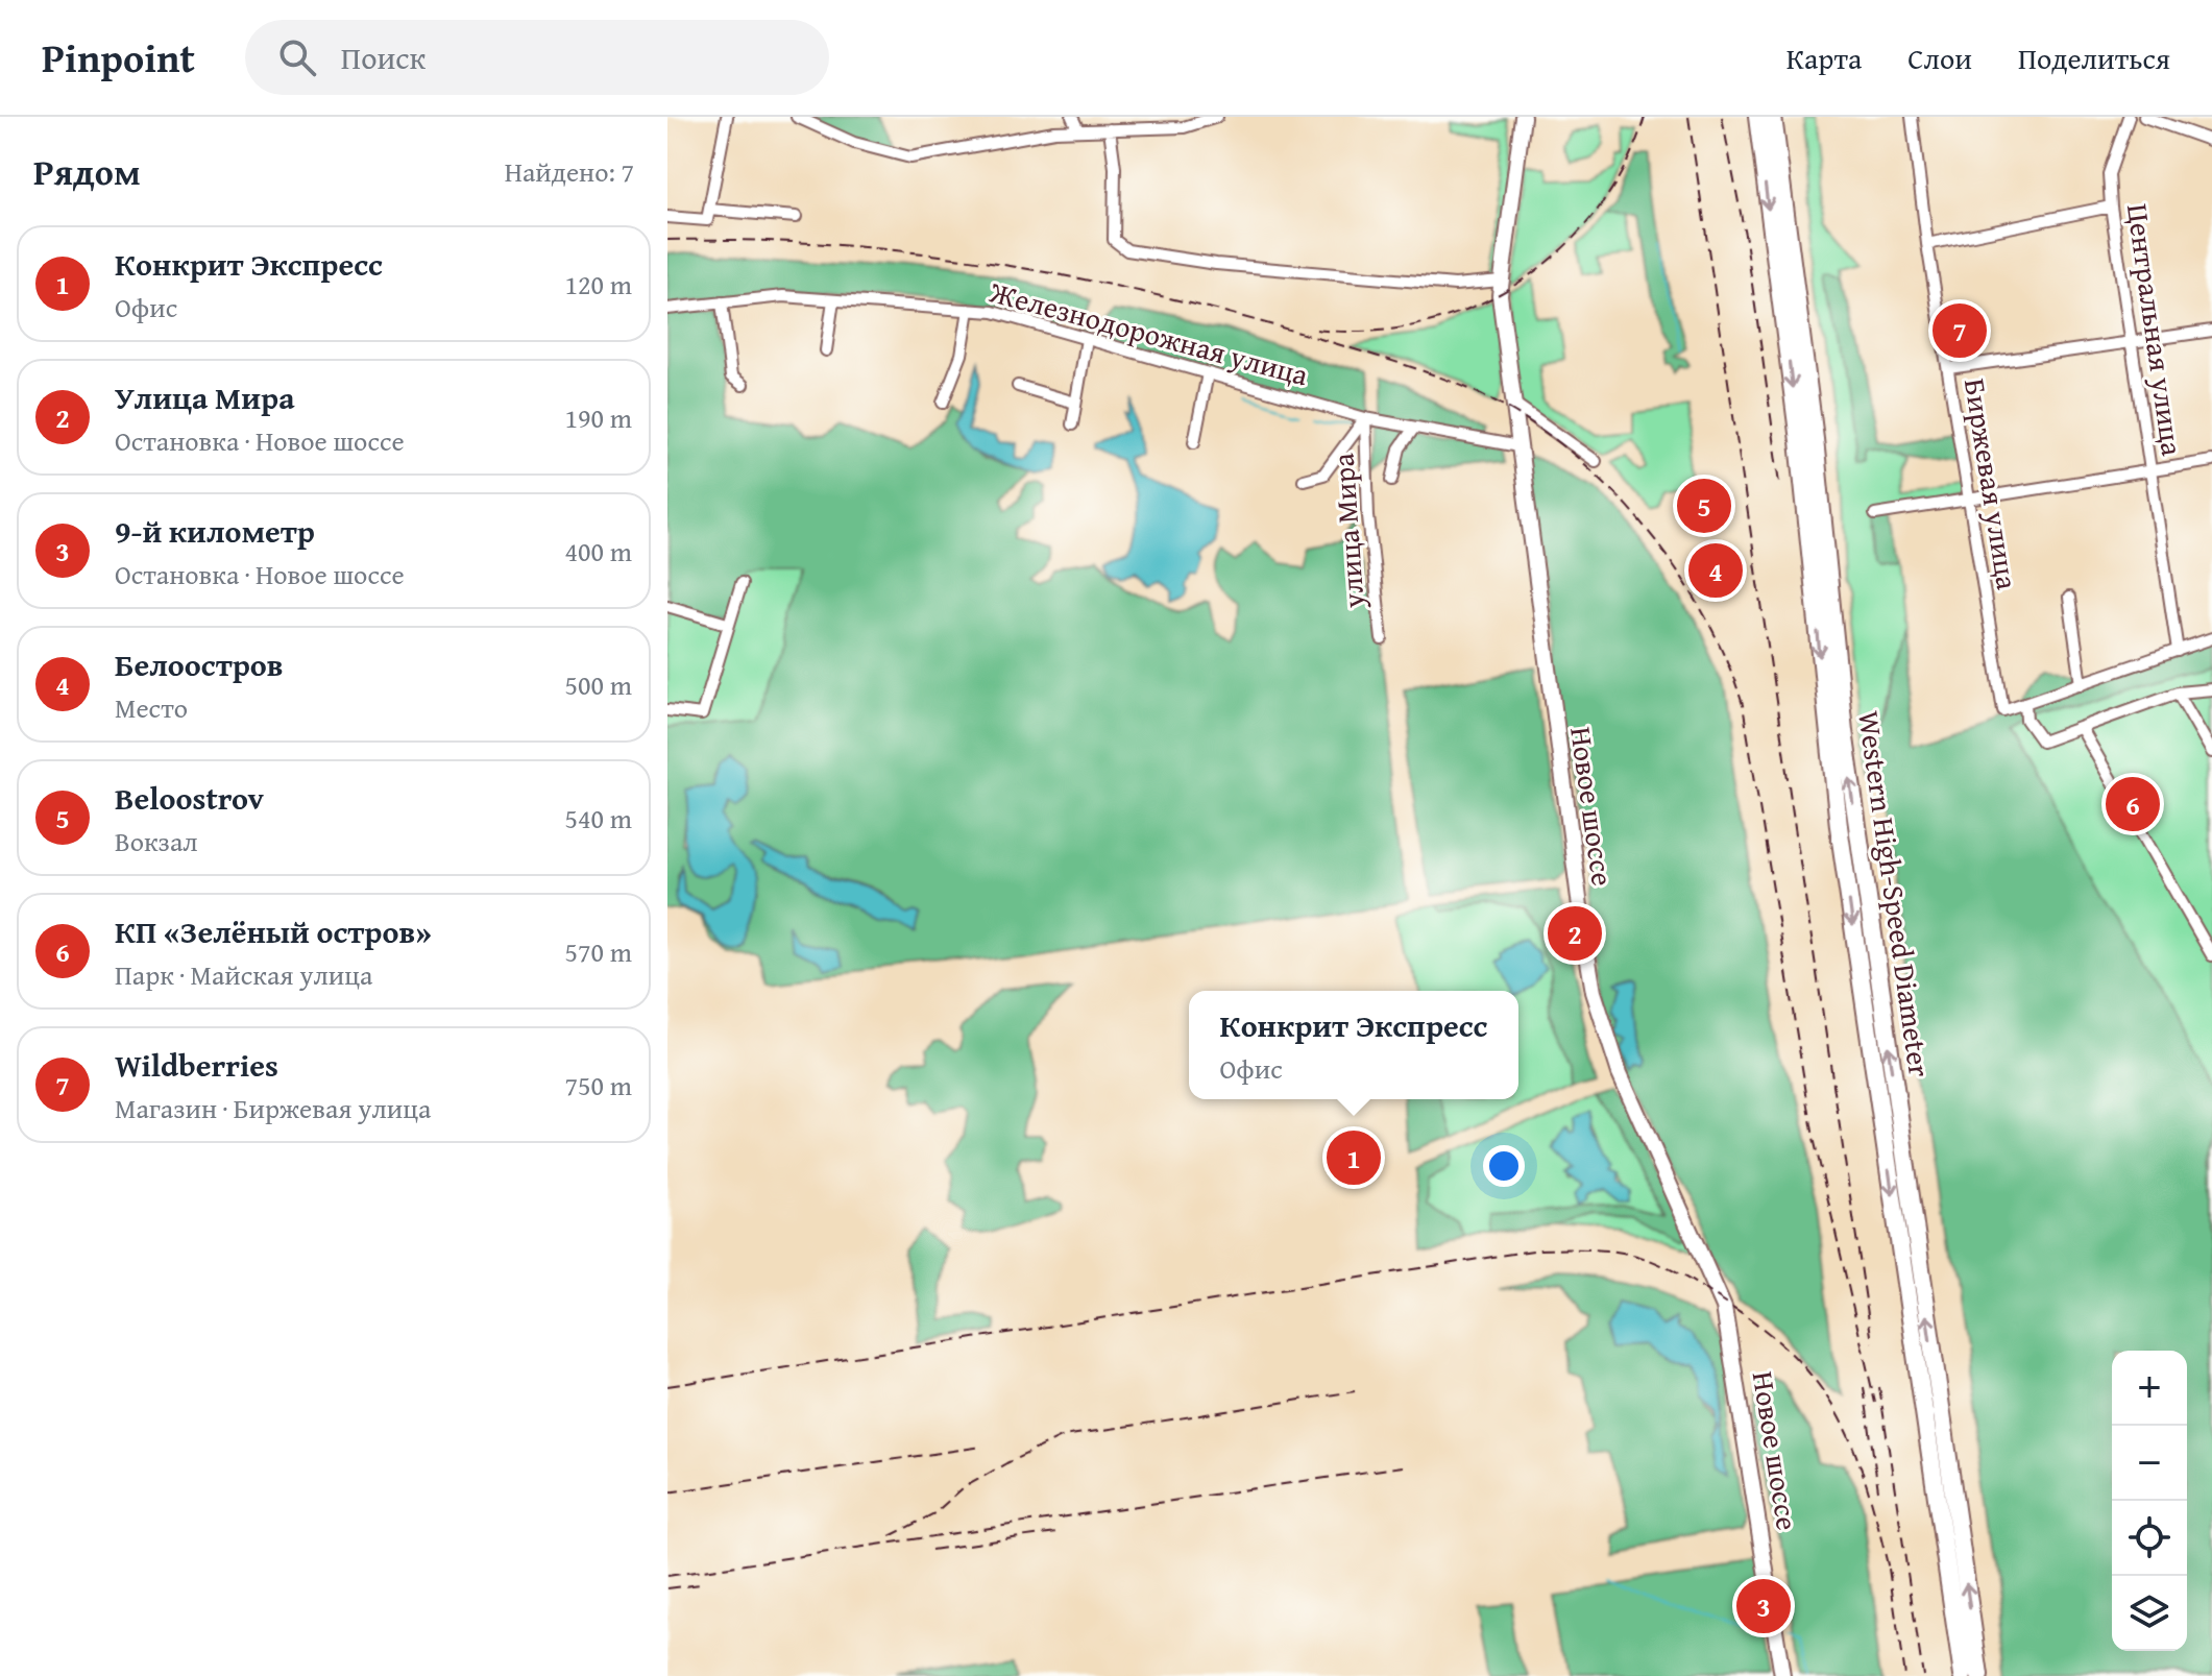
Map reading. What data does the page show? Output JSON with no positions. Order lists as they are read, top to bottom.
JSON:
{
  "streets": {
    "highway": ["Western High-Speed Diameter"],
    "main road": ["Новое шоссе"],
    "street": [
      "Центральная улица",
      "Железнодорожная улица",
      "Биржевая улица",
      "улица Мира"
    ]
  },
  "crossings": [
    ["Железнодорожная улица", "улица Мира"],
    ["Железнодорожная улица", "Новое шоссе"]
  ],
  "page": {
    "header": "Pinpoint",
    "search": "Поиск",
    "nav": ["Карта", "Слои", "Поделиться"],
    "heading": ["Рядом", "Найдено: 7"],
    "list": [
      {
        "mark": "1",
        "name": "Конкрит Экспресс",
        "note": "Офис",
        "value": "120 m"
      },
      {
        "mark": "2",
        "name": "Улица Мира",
        "note": "Остановка · Новое шоссе",
        "value": "190 m"
      },
      {
        "mark": "3",
        "name": "9-й километр",
        "note": "Остановка · Новое шоссе",
        "value": "400 m"
      },
      {
        "mark": "4",
        "name": "Белоостров",
        "note": "Место",
        "value": "500 m"
      },
      {
        "mark": "5",
        "name": "Beloostrov",
        "note": "Вокзал",
        "value": "540 m"
      },
      {
        "mark": "6",
        "name": "КП «Зелёный остров»",
        "note": "Парк · Майская улица",
        "value": "570 m"
      },
      {
        "mark": "7",
        "name": "Wildberries",
        "note": "Магазин · Биржевая улица",
        "value": "750 m"
      }
    ],
    "pins": [
      "7",
      "5",
      "4",
      "6",
      "2",
      "1",
      "3"
    ],
    "popup": ["Конкрит Экспресс", "Офис"],
    "map_buttons": ["+", "−"]
  }
}
